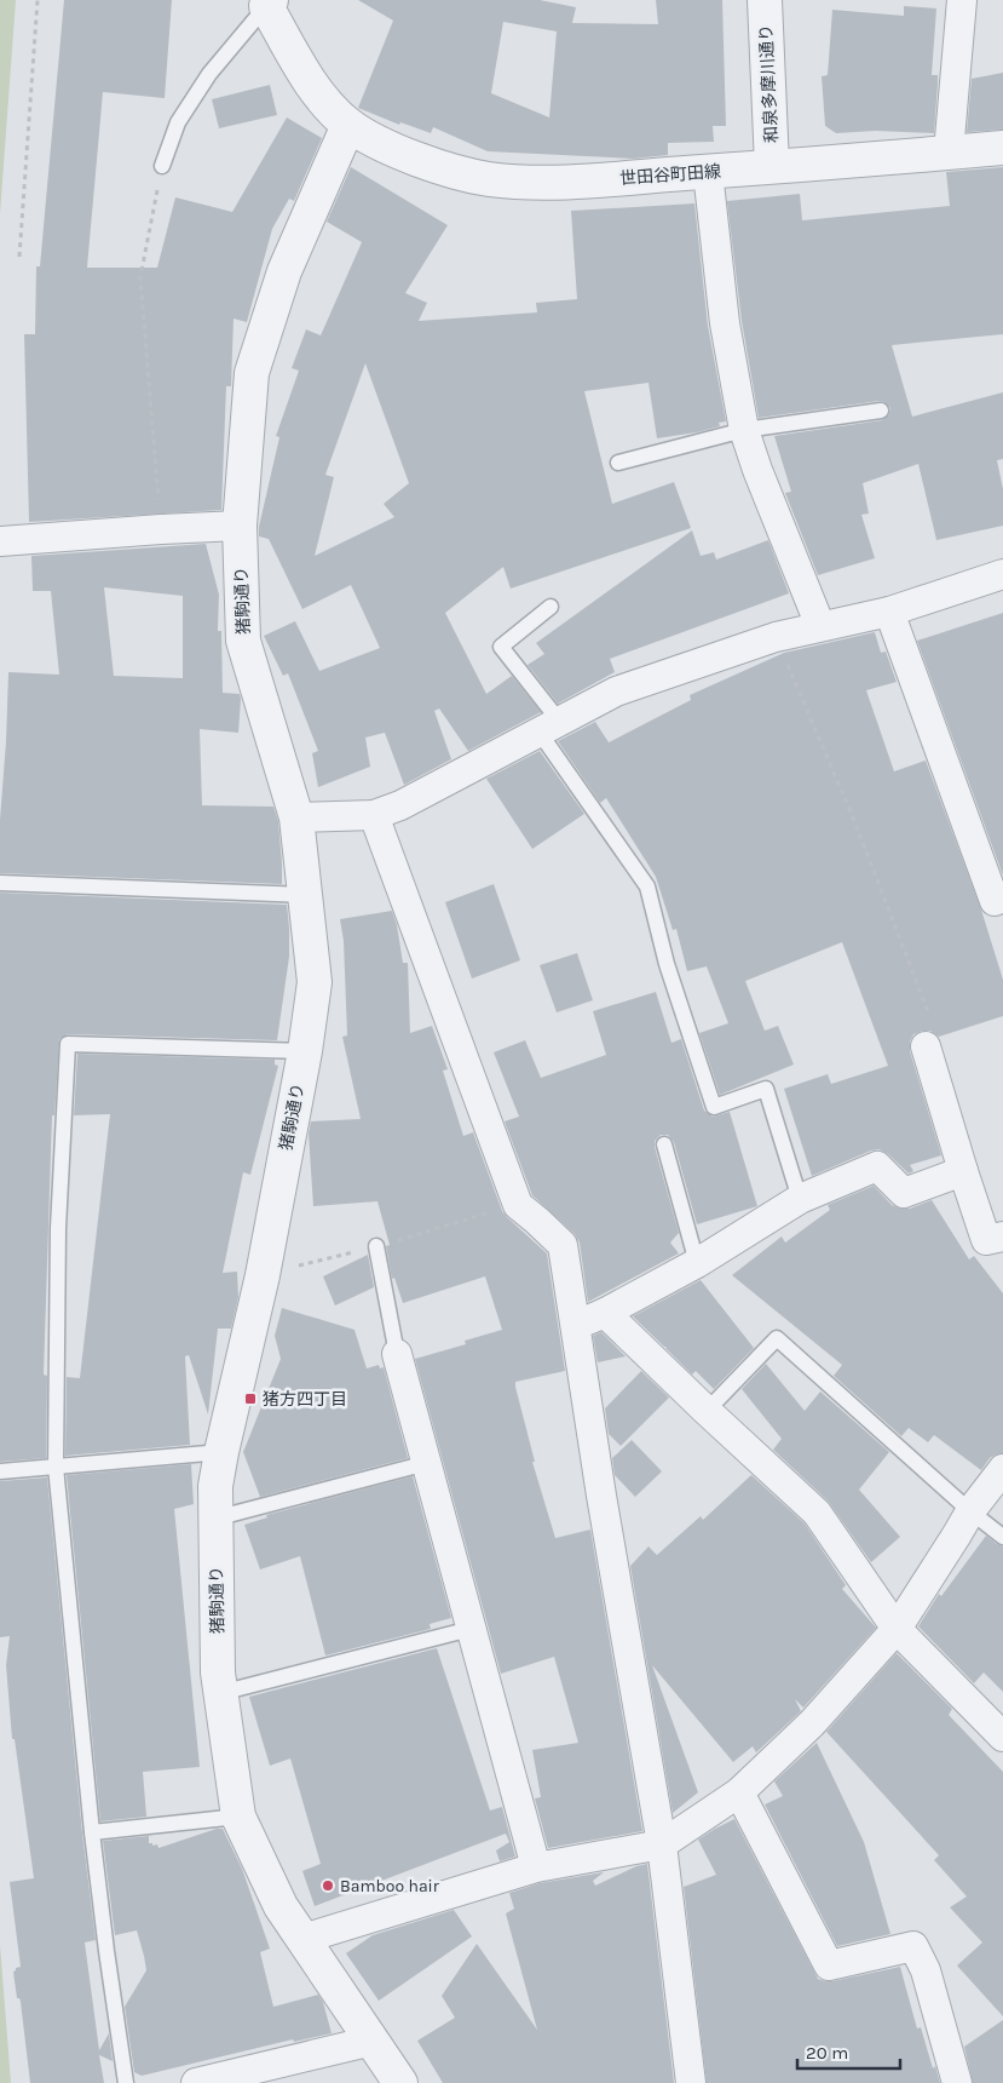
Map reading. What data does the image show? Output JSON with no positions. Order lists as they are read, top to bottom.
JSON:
{
  "streets": {
    "street": ["和泉多摩川通り", "世田谷町田線", "猪駒通り"]
  },
  "crossings": [
    ["和泉多摩川通り", "世田谷町田線"],
    ["世田谷町田線", "猪駒通り"]
  ],
  "places": {
    "transit": ["猪方四丁目"],
    "other": ["Bamboo hair"]
  },
  "scale_bar": "20 m"
}
